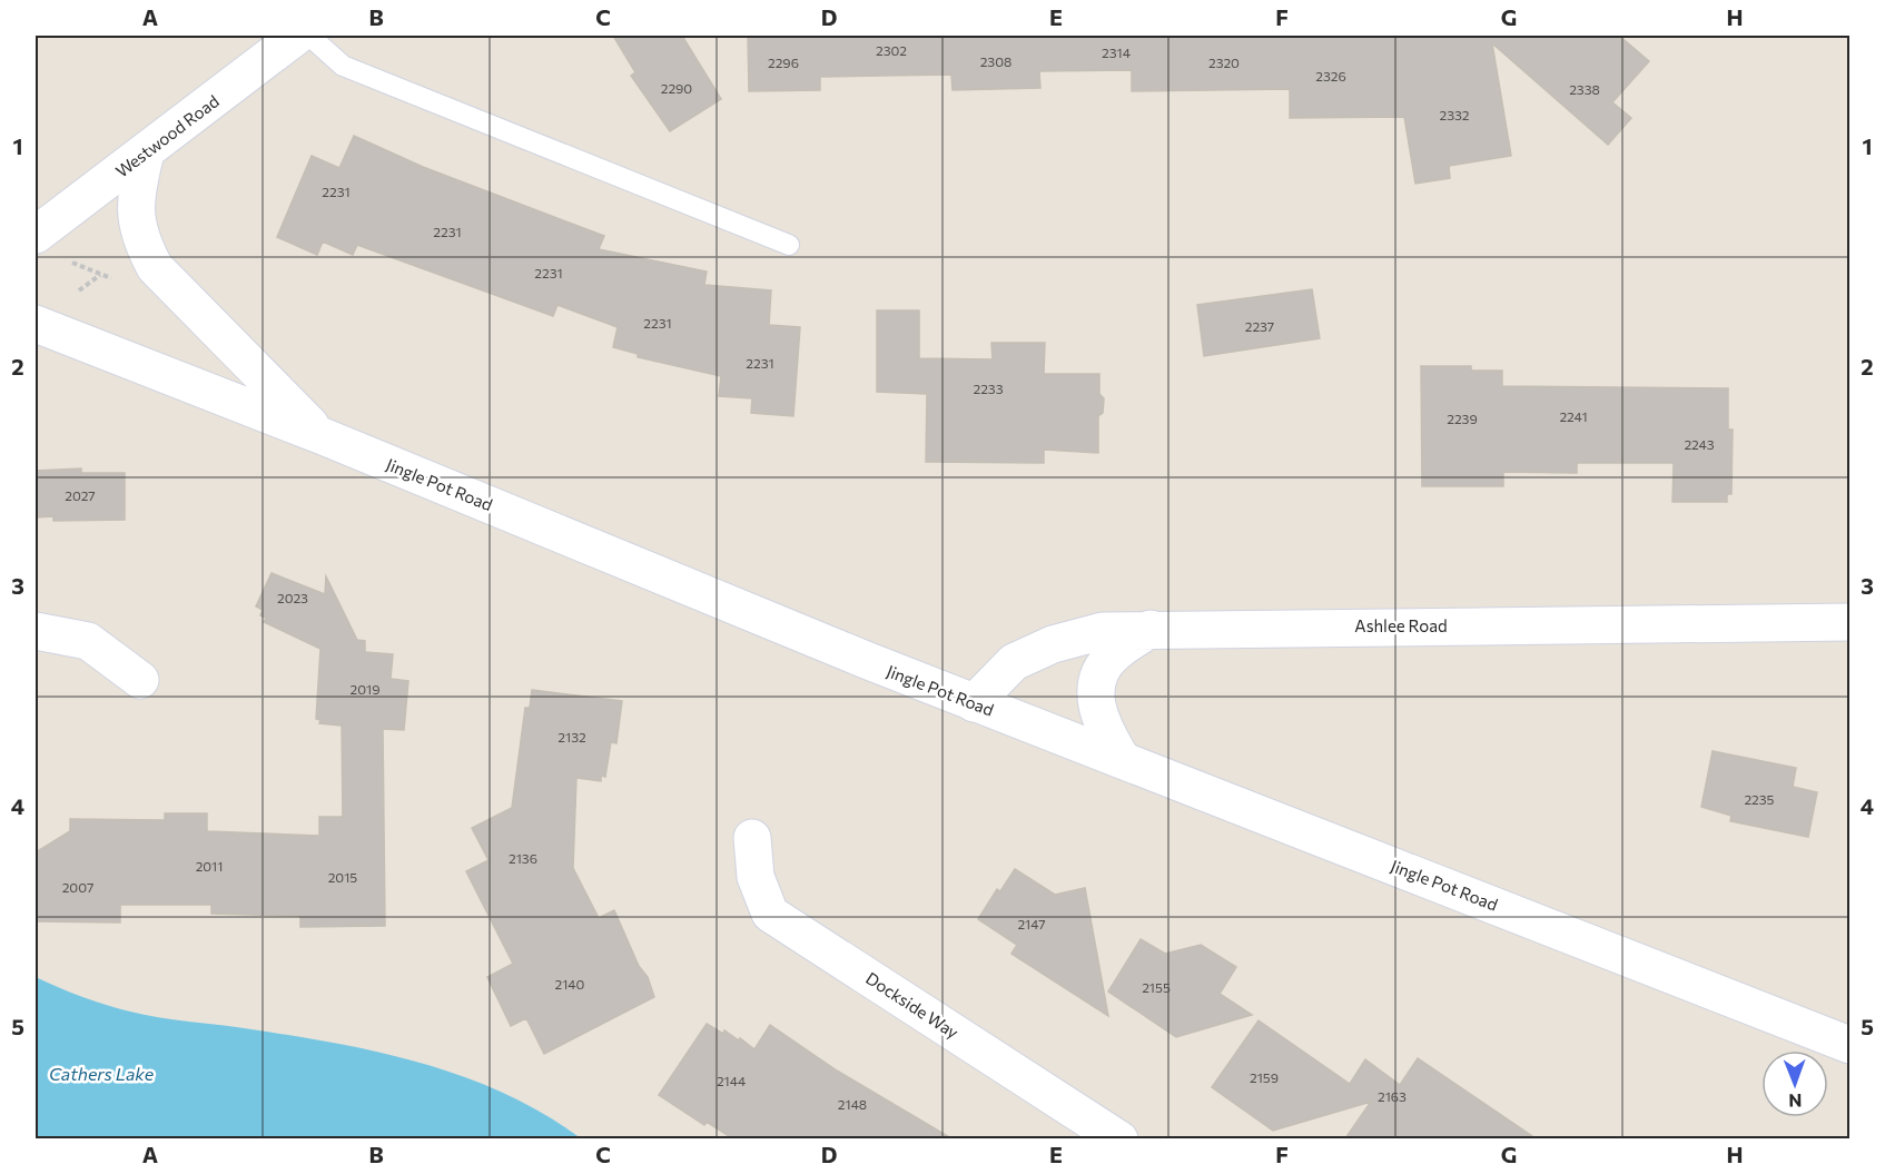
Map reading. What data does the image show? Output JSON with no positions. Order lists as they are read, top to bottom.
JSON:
{
  "streets": {
    "street": [
      "Westwood Road",
      "Jingle Pot Road",
      "Ashlee Road",
      "Dockside Way"
    ]
  },
  "crossings": [
    ["Jingle Pot Road", "Ashlee Road"]
  ],
  "water": ["Cathers Lake"],
  "house_numbers": [
    "2302",
    "2314",
    "2308",
    "2296",
    "2320",
    "2326",
    "2290",
    "2338",
    "2332",
    "2231",
    "2231",
    "2231",
    "2231",
    "2237",
    "2231",
    "2233",
    "2241",
    "2239",
    "2243",
    "2027",
    "2023",
    "2019",
    "2132",
    "2235",
    "2136",
    "2011",
    "2015",
    "2007",
    "2147",
    "2140",
    "2155",
    "2159",
    "2144",
    "2163",
    "2148"
  ],
  "north": "bottom",
  "grid": {
    "columns": [
      "A",
      "B",
      "C",
      "D",
      "E",
      "F",
      "G",
      "H"
    ],
    "rows": [
      "1",
      "2",
      "3",
      "4",
      "5"
    ]
  }
}
